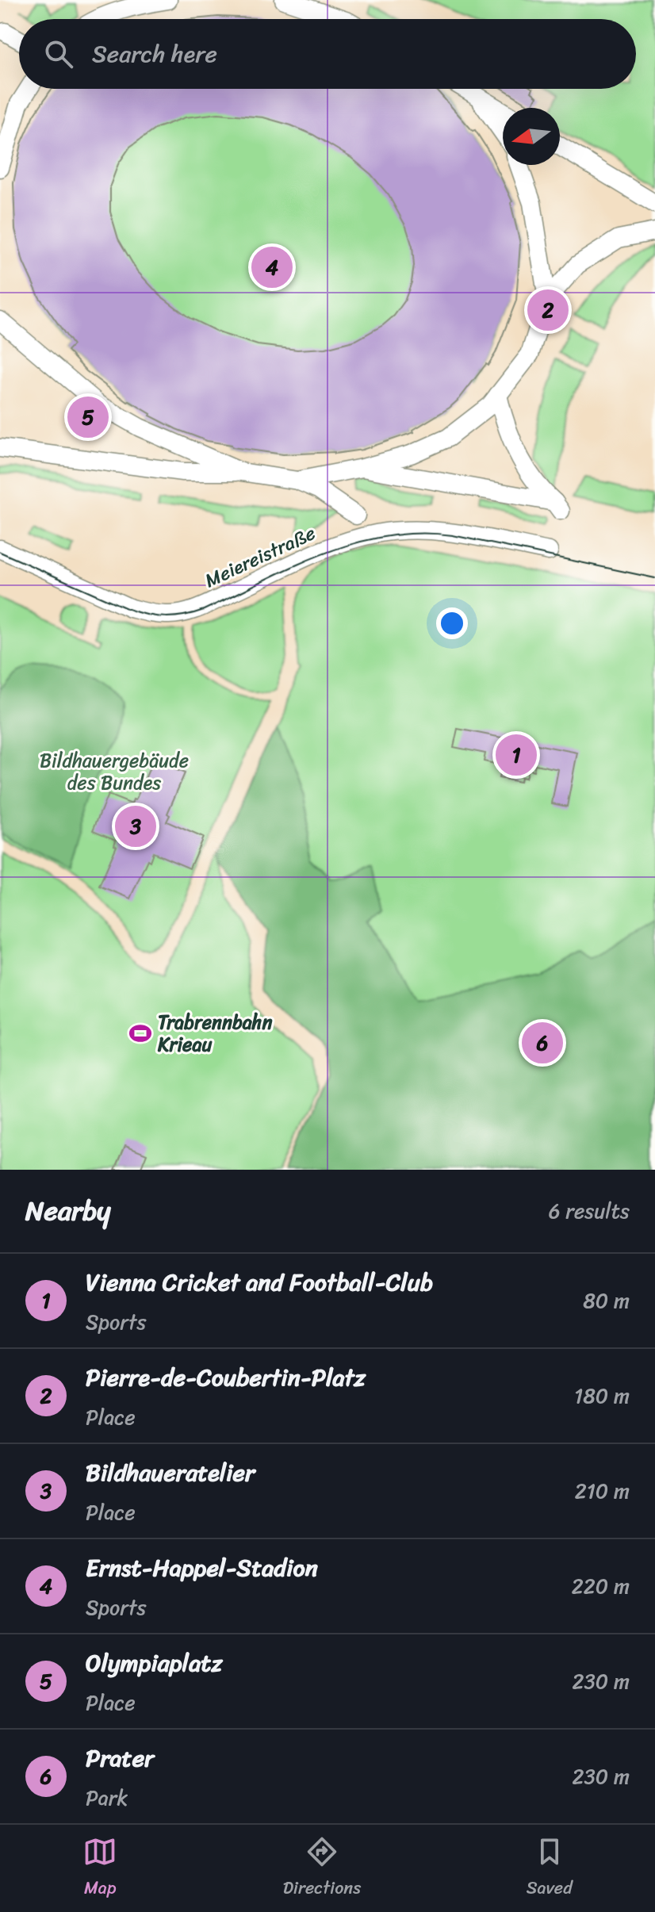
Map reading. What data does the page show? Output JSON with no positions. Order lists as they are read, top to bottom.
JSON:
{
  "streets": {
    "street": ["Meiereistraße"]
  },
  "parks": ["Bildhauergebäude des Bundes"],
  "places": {
    "sports": ["Trabrennbahn Krieau"]
  },
  "north": "left",
  "page": {
    "search": "Search here",
    "pins": [
      "4",
      "2",
      "5",
      "1",
      "3",
      "6"
    ],
    "heading": ["Nearby", "6 results"],
    "list": [
      {
        "mark": "1",
        "name": "Vienna Cricket and Football-Club",
        "note": "Sports",
        "value": "80 m"
      },
      {
        "mark": "2",
        "name": "Pierre-de-Coubertin-Platz",
        "note": "Place",
        "value": "180 m"
      },
      {
        "mark": "3",
        "name": "Bildhaueratelier",
        "note": "Place",
        "value": "210 m"
      },
      {
        "mark": "4",
        "name": "Ernst-Happel-Stadion",
        "note": "Sports",
        "value": "220 m"
      },
      {
        "mark": "5",
        "name": "Olympiaplatz",
        "note": "Place",
        "value": "230 m"
      },
      {
        "mark": "6",
        "name": "Prater",
        "note": "Park",
        "value": "230 m"
      }
    ],
    "nav": ["Map", "Directions", "Saved"]
  }
}
